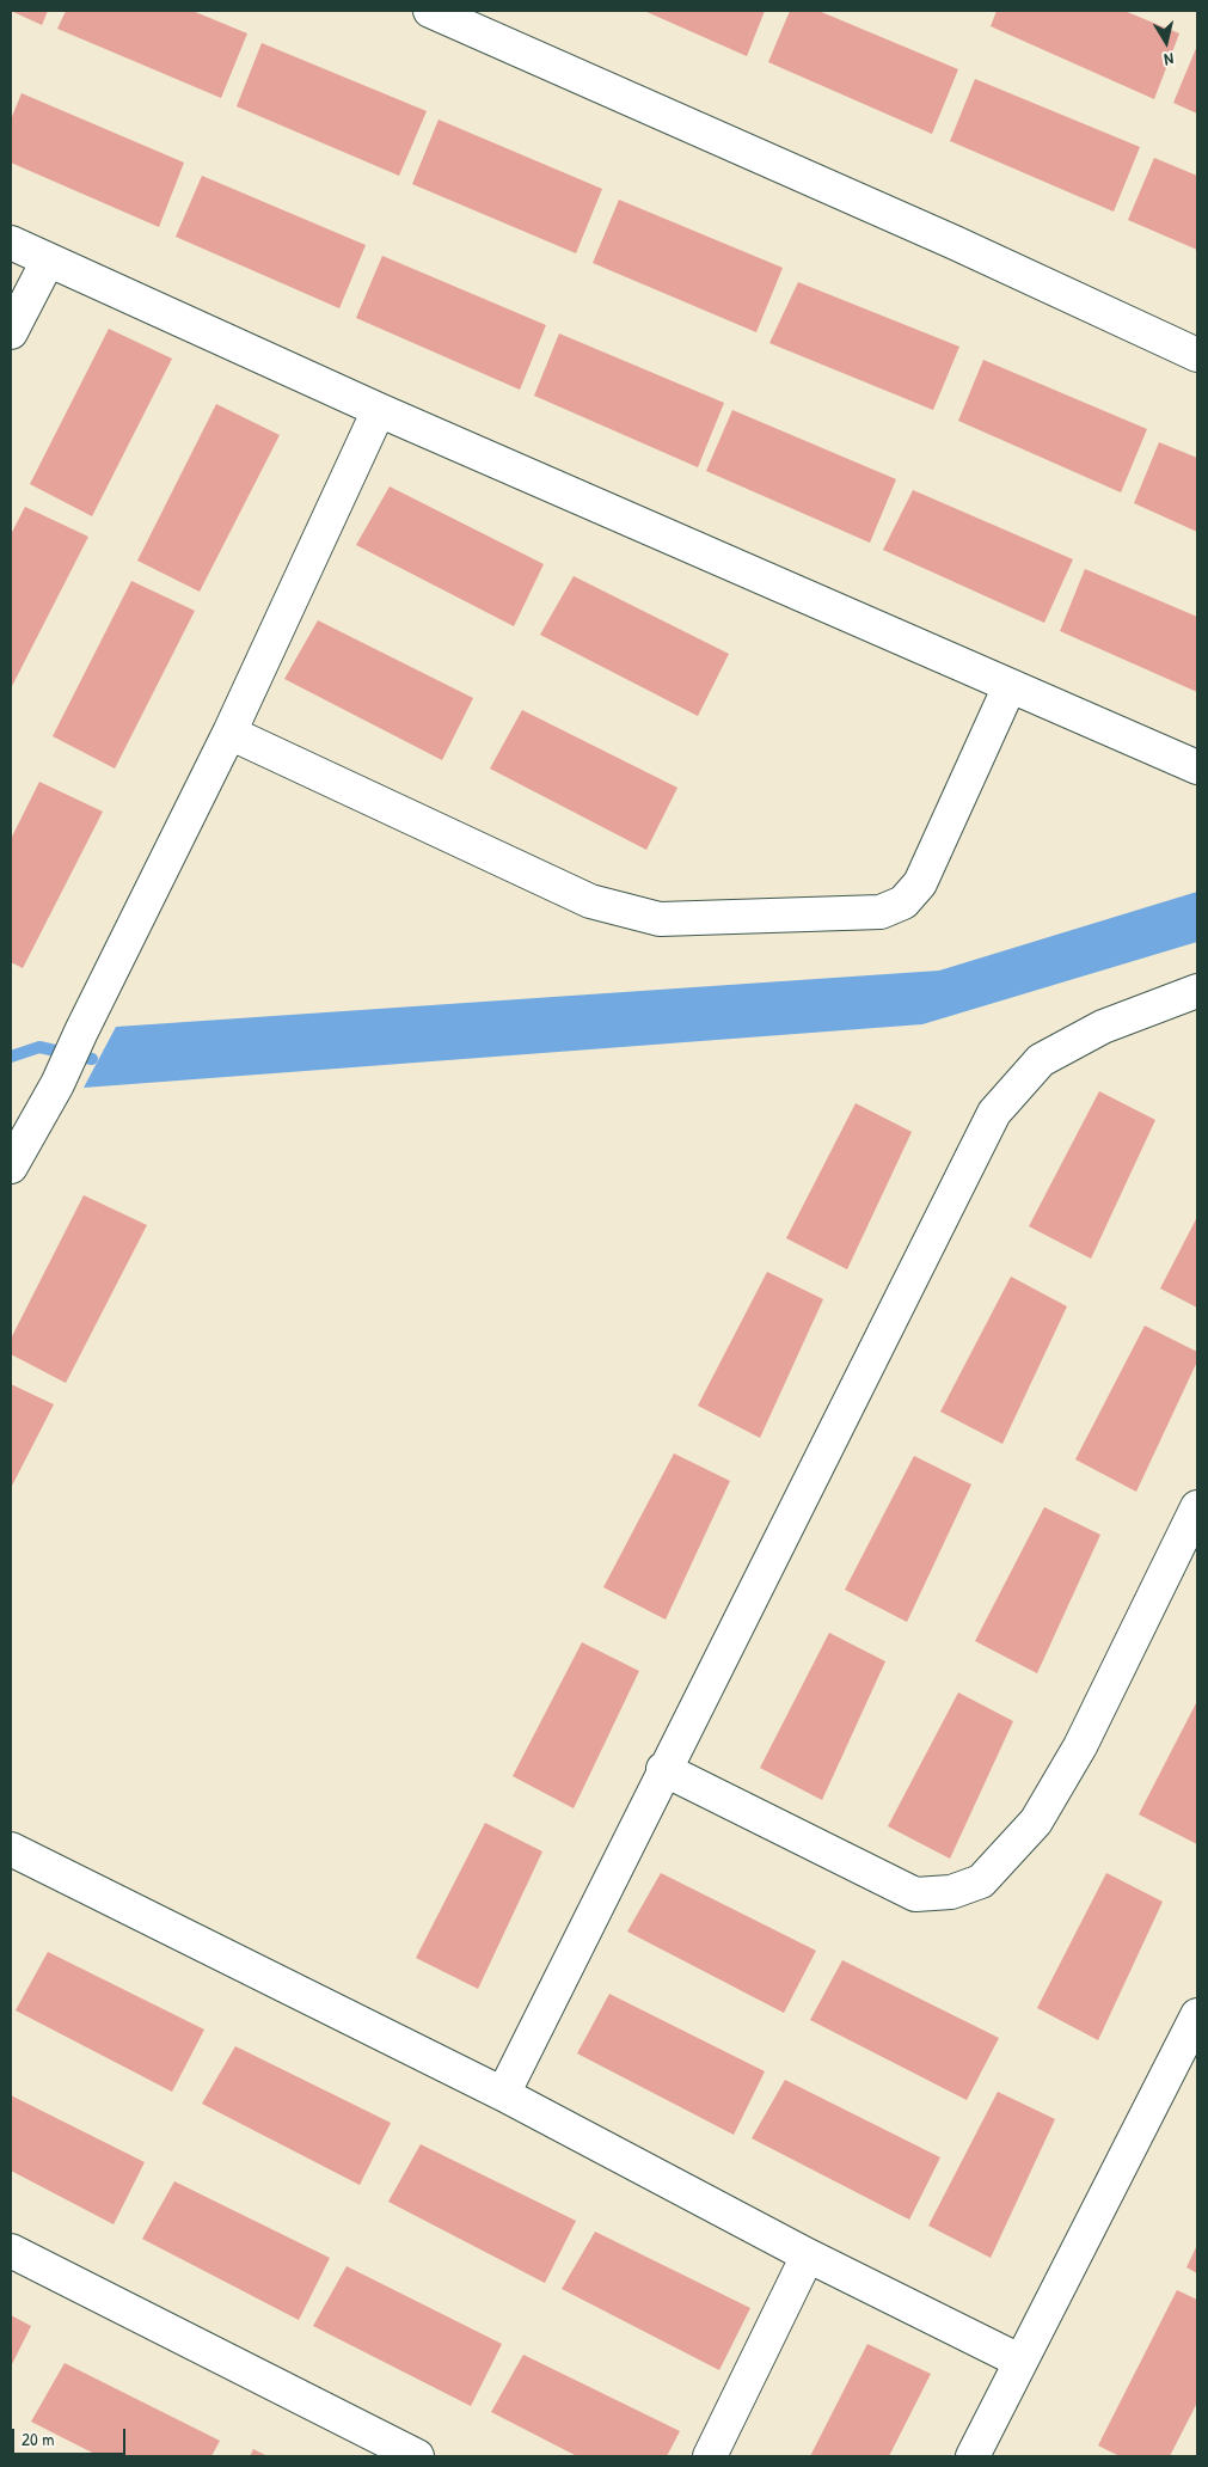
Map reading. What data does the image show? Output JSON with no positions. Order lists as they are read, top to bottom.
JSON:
{
  "scale_bar": "20 m",
  "north": "bottom"
}
